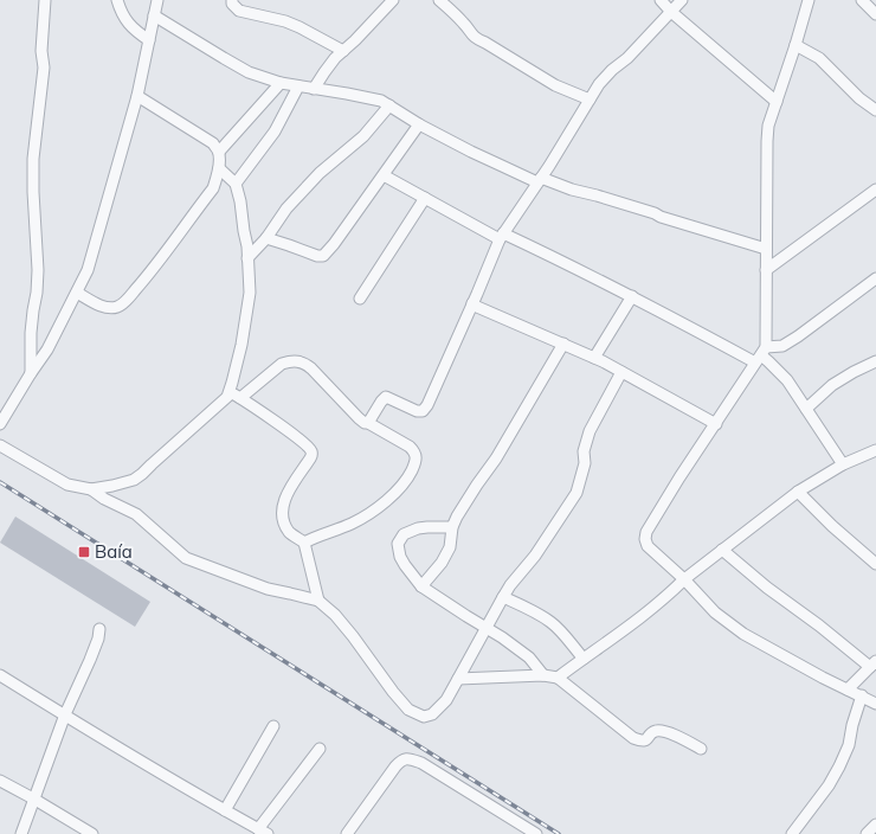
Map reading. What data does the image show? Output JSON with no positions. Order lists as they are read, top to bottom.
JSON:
{
  "places": {
    "transit": ["Baía"]
  }
}
